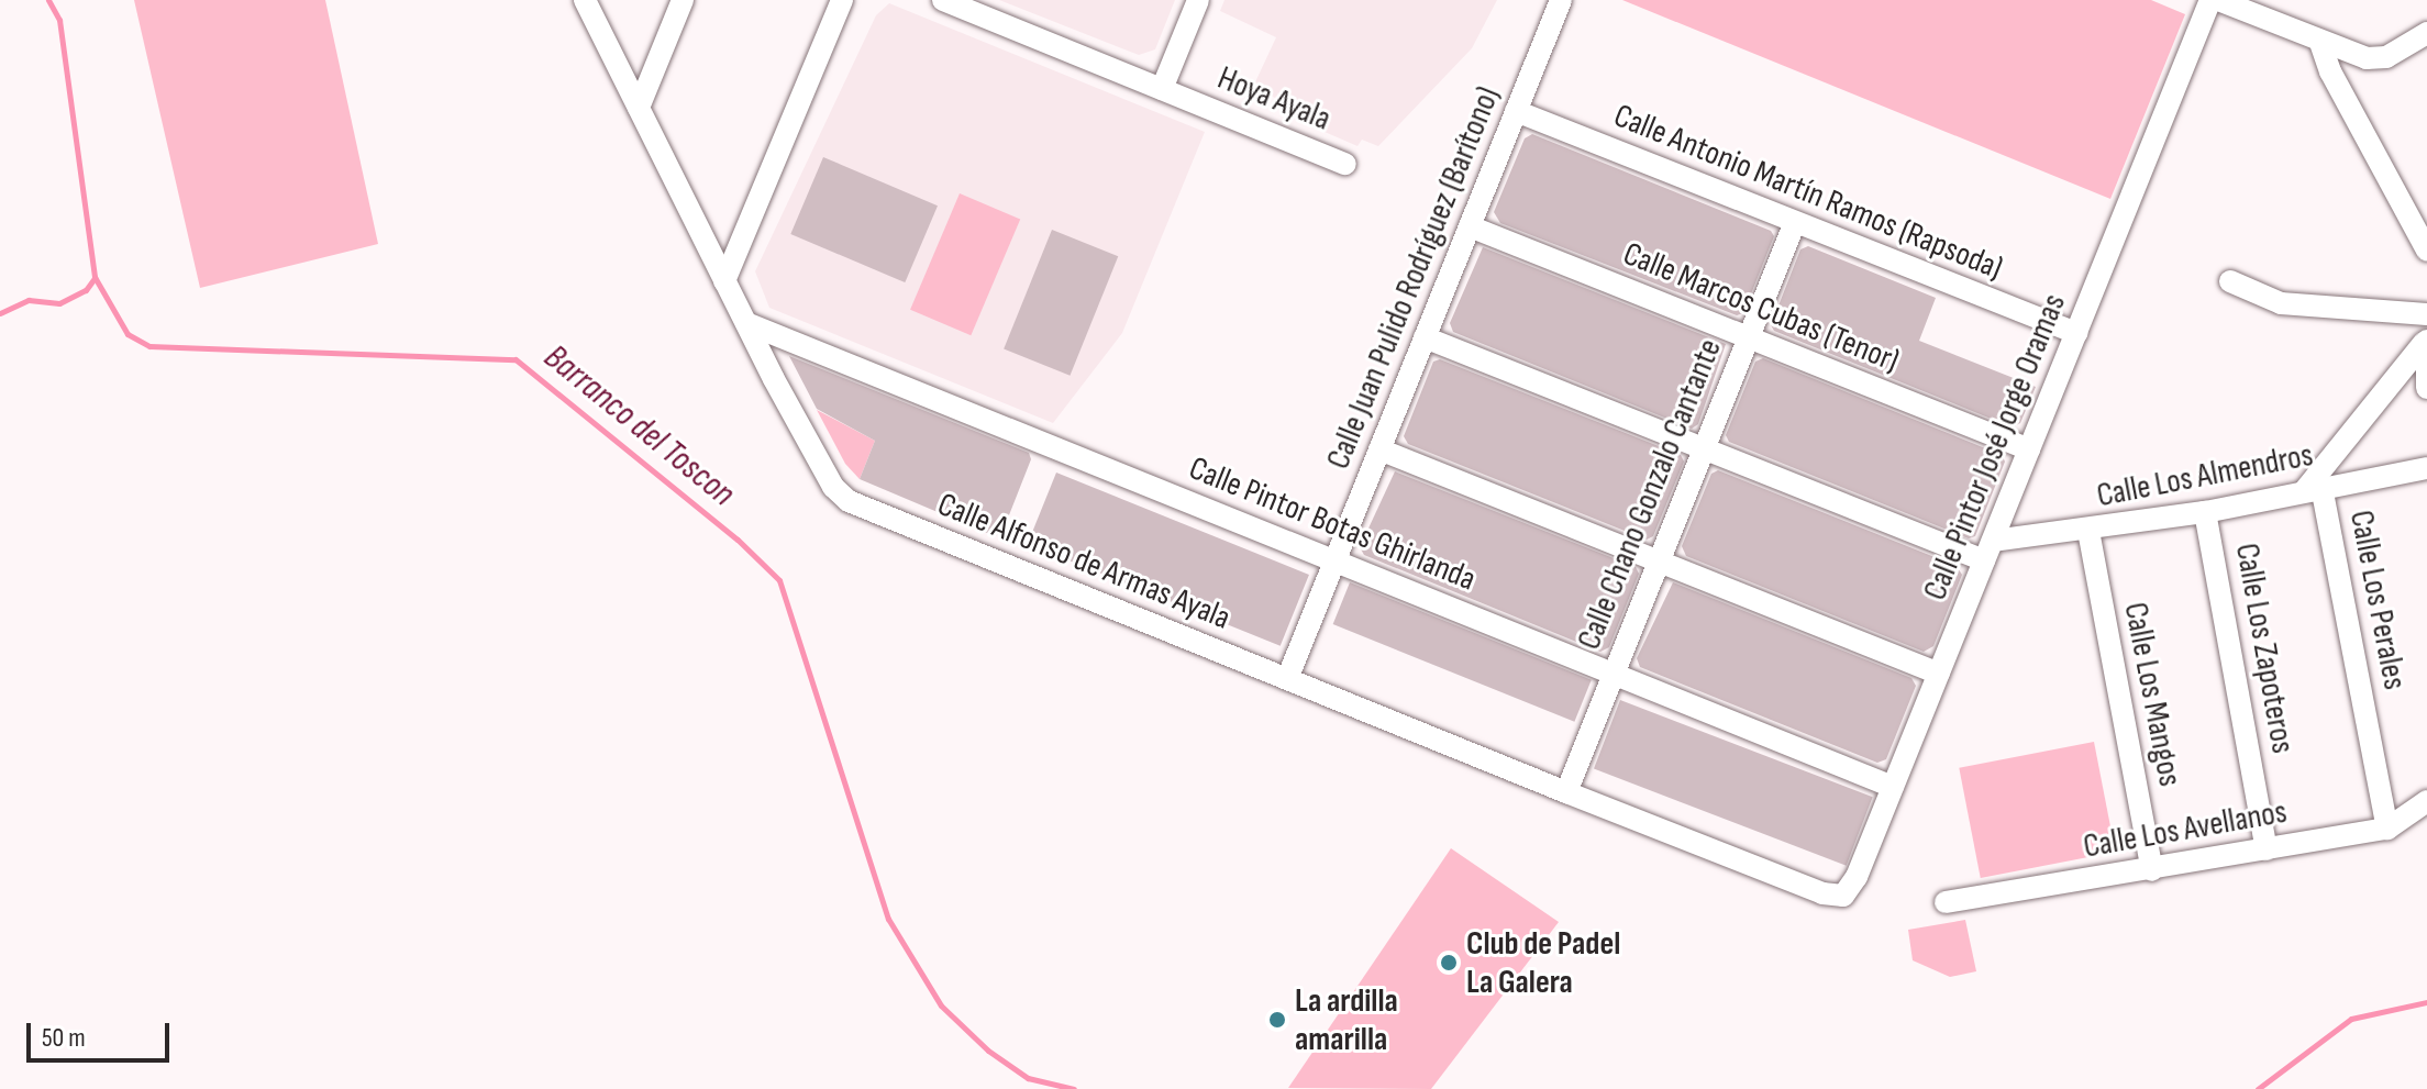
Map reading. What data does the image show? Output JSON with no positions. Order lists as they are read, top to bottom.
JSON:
{
  "streets": {
    "street": [
      "Hoya Ayala",
      "Calle Antonio Martín Ramos (Rapsoda)",
      "Calle Juan Pulido Rodríguez (Barítono)",
      "Calle Marcos Cubas (Tenor)",
      "Calle Pintor José Jorge Oramas",
      "Calle Los Almendros",
      "Calle Chano Gonzalo Cantante",
      "Calle Pintor Botas Ghirlanda",
      "Calle Alfonso de Armas Ayala",
      "Calle Los Perales",
      "Calle Los Zapoteros",
      "Calle Los Mangos",
      "Calle Los Avellanos"
    ]
  },
  "crossings": [
    ["Calle Antonio Martín Ramos (Rapsoda)", "Calle Juan Pulido Rodríguez (Barítono)"],
    ["Calle Antonio Martín Ramos (Rapsoda)", "Calle Pintor José Jorge Oramas"],
    ["Calle Antonio Martín Ramos (Rapsoda)", "Calle Chano Gonzalo Cantante"],
    ["Calle Juan Pulido Rodríguez (Barítono)", "Calle Marcos Cubas (Tenor)"],
    ["Calle Juan Pulido Rodríguez (Barítono)", "Calle Pintor Botas Ghirlanda"],
    ["Calle Juan Pulido Rodríguez (Barítono)", "Calle Alfonso de Armas Ayala"],
    ["Calle Marcos Cubas (Tenor)", "Calle Pintor José Jorge Oramas"],
    ["Calle Marcos Cubas (Tenor)", "Calle Chano Gonzalo Cantante"],
    ["Calle Pintor José Jorge Oramas", "Calle Los Almendros"],
    ["Calle Pintor José Jorge Oramas", "Calle Pintor Botas Ghirlanda"],
    ["Calle Pintor José Jorge Oramas", "Calle Alfonso de Armas Ayala"],
    ["Calle Los Almendros", "Calle Los Perales"],
    ["Calle Los Almendros", "Calle Los Zapoteros"],
    ["Calle Los Almendros", "Calle Los Mangos"],
    ["Calle Chano Gonzalo Cantante", "Calle Pintor Botas Ghirlanda"],
    ["Calle Chano Gonzalo Cantante", "Calle Alfonso de Armas Ayala"],
    ["Calle Pintor Botas Ghirlanda", "Calle Alfonso de Armas Ayala"],
    ["Calle Los Perales", "Calle Los Avellanos"],
    ["Calle Los Zapoteros", "Calle Los Avellanos"],
    ["Calle Los Mangos", "Calle Los Avellanos"]
  ],
  "water": ["Barranco del Toscon"],
  "places": ["Club de Padel La Galera", "La ardilla amarilla"],
  "scale_bar": "50 m"
}
